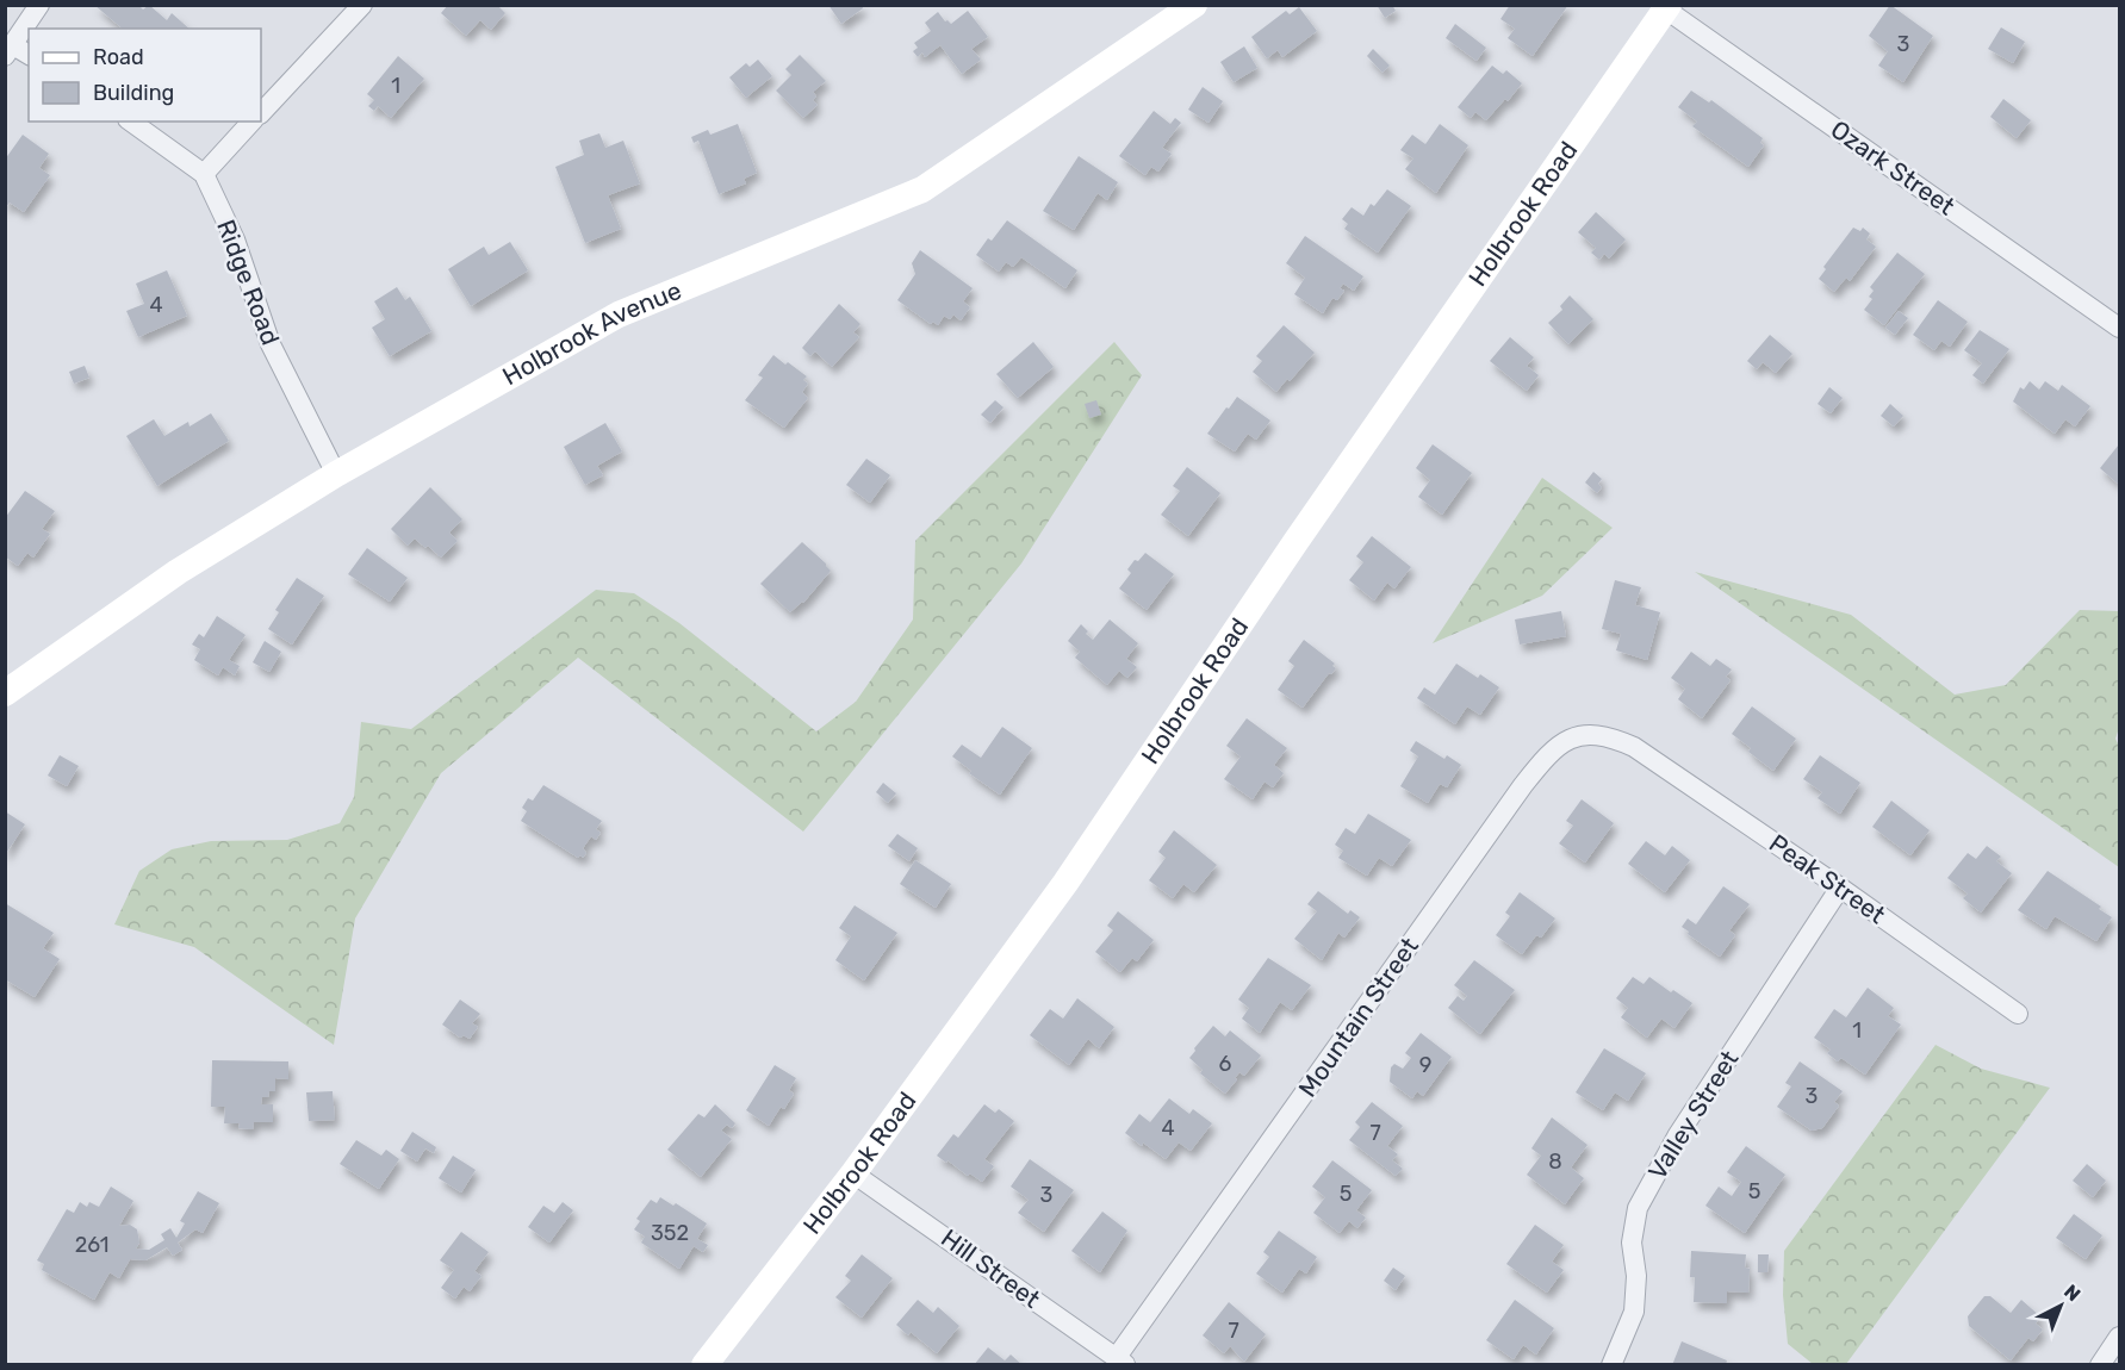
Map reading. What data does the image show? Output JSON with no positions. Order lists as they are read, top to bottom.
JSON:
{
  "streets": {
    "street": [
      "Ozark Street",
      "Holbrook Road",
      "Ridge Road",
      "Holbrook Avenue",
      "Peak Street",
      "Mountain Street",
      "Valley Street",
      "Hill Street"
    ]
  },
  "crossings": [
    ["Ozark Street", "Holbrook Road"],
    ["Holbrook Road", "Hill Street"],
    ["Ridge Road", "Holbrook Avenue"],
    ["Peak Street", "Mountain Street"],
    ["Peak Street", "Valley Street"],
    ["Mountain Street", "Hill Street"]
  ],
  "house_numbers": [
    "3",
    "1",
    "4",
    "1",
    "6",
    "9",
    "3",
    "4",
    "7",
    "8",
    "5",
    "5",
    "3",
    "352",
    "261",
    "7"
  ],
  "legend": ["Road", "Building"],
  "north": "top right"
}
